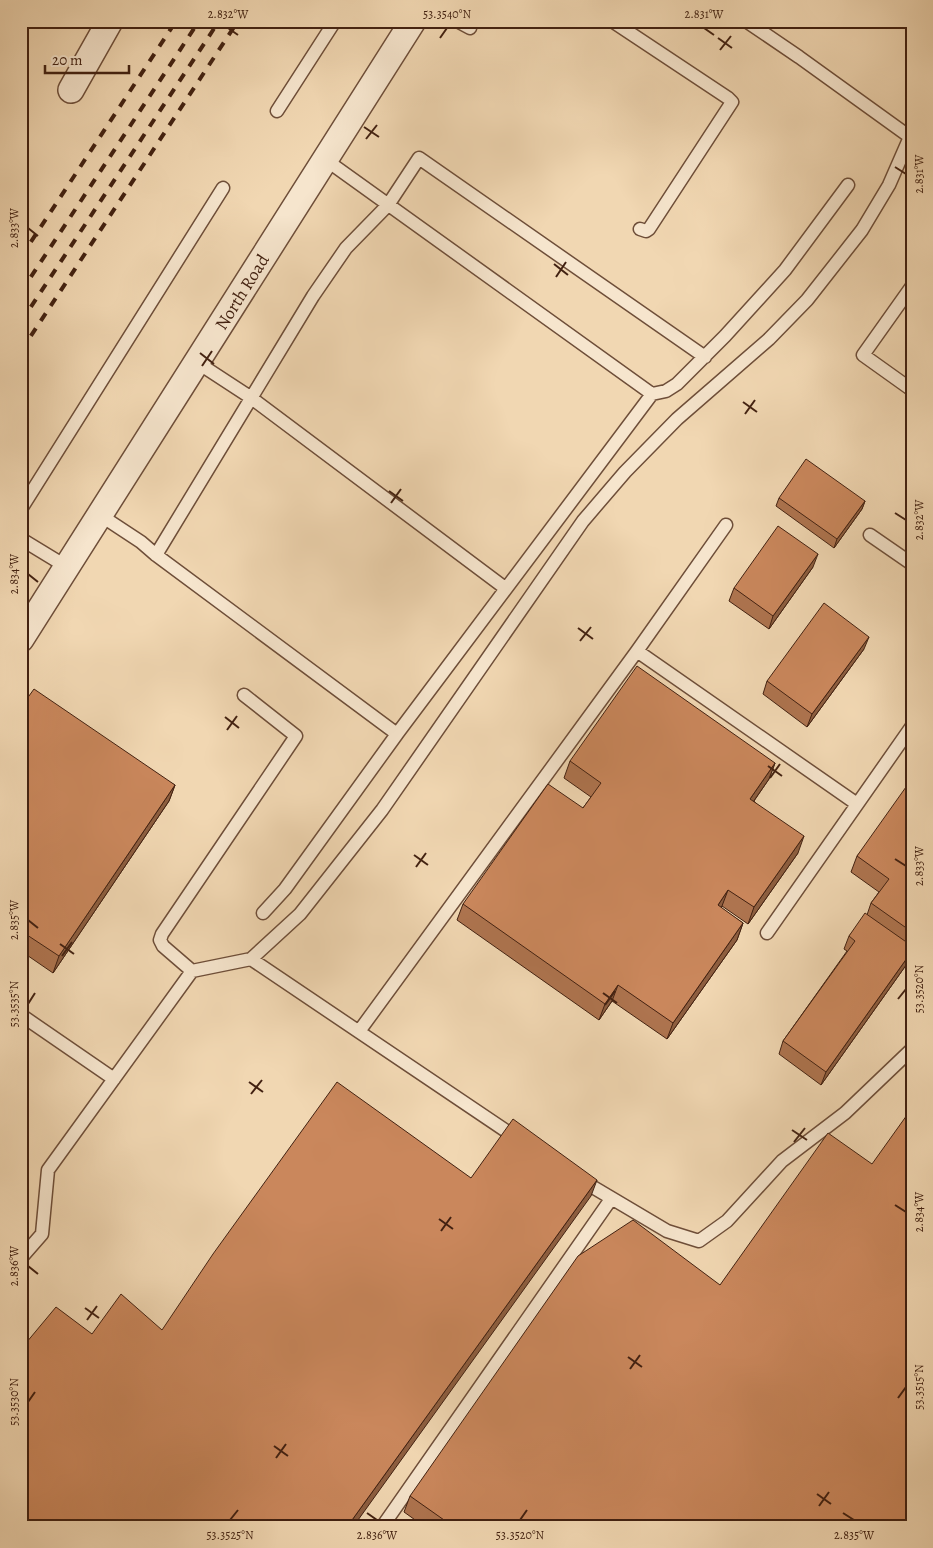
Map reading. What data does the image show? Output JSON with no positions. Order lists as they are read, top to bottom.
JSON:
{
  "streets": {
    "street": ["North Road"]
  },
  "scale_bar": "20 m",
  "coordinates": [
    "2.832°W",
    "53.3540°N",
    "2.831°W",
    "2.833°W",
    "2.834°W",
    "2.835°W",
    "53.3520°N",
    "53.3535°N",
    "2.836°W",
    "53.3515°N",
    "53.3530°N",
    "53.3525°N"
  ]
}
